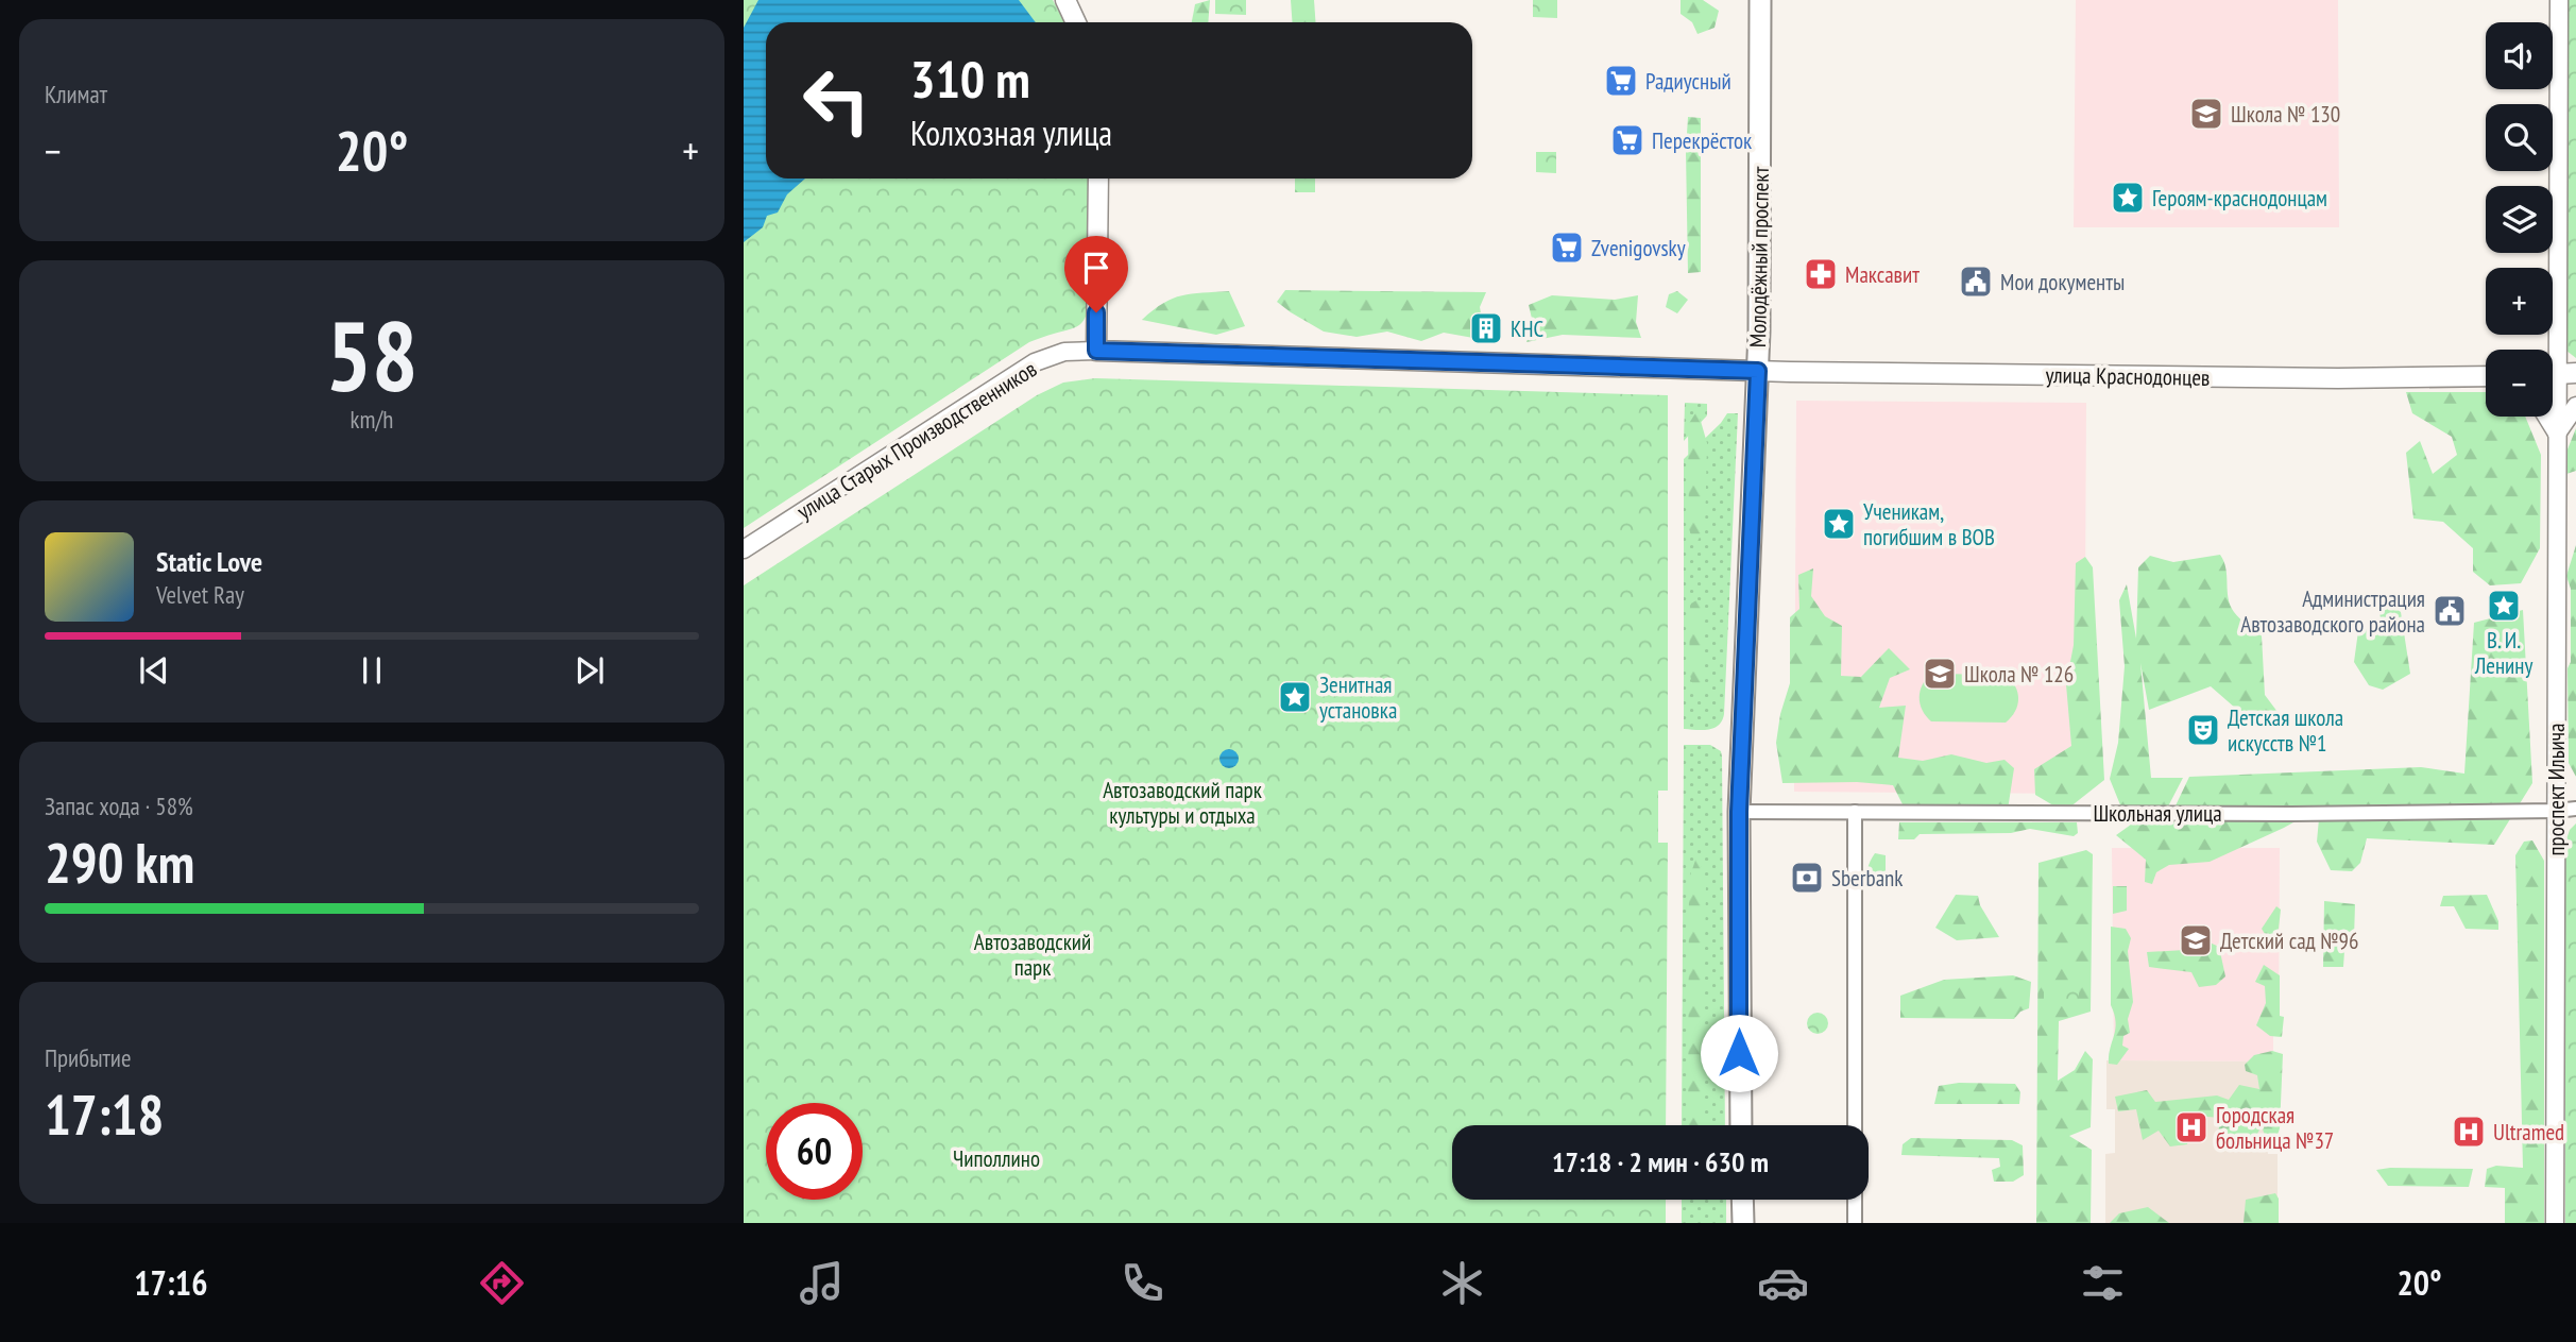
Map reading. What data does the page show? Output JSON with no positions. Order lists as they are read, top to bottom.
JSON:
{
  "streets": {
    "main road": ["Молодёжный проспект", "улица Краснодонцев"],
    "street": ["улица Старых Производственников", "проспект Ильича", "Школьная улица"]
  },
  "crossings": [
    ["Молодёжный проспект", "улица Краснодонцев"],
    ["Молодёжный проспект", "Школьная улица"],
    ["улица Краснодонцев", "улица Старых Производственников"],
    ["проспект Ильича", "Школьная улица"]
  ],
  "parks": ["Автозаводский парк культуры и отдыха", "Автозаводский парк", "Чиполлино"],
  "places": {
    "supermarket": ["Радиусный", "Перекрёсток", "Zvenigovsky"],
    "school or university": ["Школа № 130", "Школа № 126", "Детский сад №96"],
    "place": [
      "Героям-краснодонцам",
      "Ученикам, погибшим в ВОВ",
      "В. И. Ленину",
      "Зенитная установка"
    ],
    "pharmacy": ["Максавит"],
    "public building": ["Мои документы", "Администрация Автозаводского района"],
    "building": ["КНС"],
    "theatre": ["Детская школа искусств №1"],
    "bank": ["Sberbank"],
    "hospital": ["Городская больница №37", "Ultramed"]
  },
  "page": {
    "tile": [
      "Климат",
      ["58", "km/h"],
      ["Запас хода · 58%", "290 km"],
      ["Прибытие", "17:18"]
    ],
    "map_buttons": ["+", "−"],
    "turn": ["310 m", "Колхозная улица"],
    "heat": ["−", "20°", "+"],
    "song": ["Static Love", "Velvet Ray"],
    "limit": "60",
    "trip": "17:18 · 2 мин · 630 m",
    "tabs": ["17:16", "20°"]
  }
}
